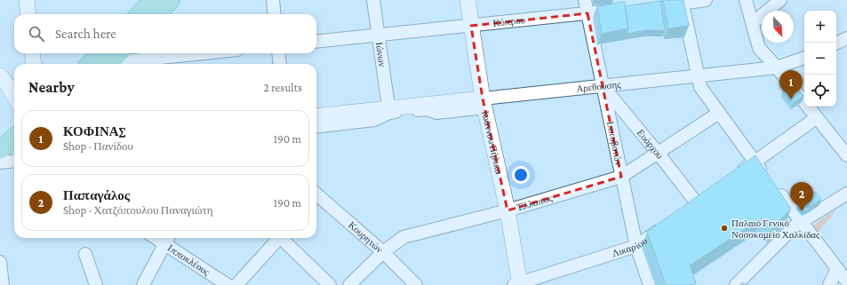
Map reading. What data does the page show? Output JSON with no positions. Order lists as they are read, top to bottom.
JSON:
{
  "streets": {
    "street": [
      "Κύπρου",
      "Ιώνων",
      "Αρεθούσης",
      "Ιωάννου Πήλικα",
      "Ιπποβοτών",
      "Ευάρχου",
      "Έλλοπος",
      "Κουρητών",
      "Λικαρίου",
      "Ιπποκλέους"
    ]
  },
  "crossings": [
    ["Κύπρου", "Ιώνων"],
    ["Κύπρου", "Ιωάννου Πήλικα"],
    ["Κύπρου", "Ιπποβοτών"],
    ["Ιώνων", "Αρεθούσης"],
    ["Αρεθούσης", "Ιωάννου Πήλικα"],
    ["Αρεθούσης", "Ιπποβοτών"],
    ["Αρεθούσης", "Ευάρχου"],
    ["Ιωάννου Πήλικα", "Έλλοπος"],
    ["Ιωάννου Πήλικα", "Λικαρίου"],
    ["Ιπποβοτών", "Ευάρχου"],
    ["Ιπποβοτών", "Έλλοπος"],
    ["Ιπποβοτών", "Λικαρίου"],
    ["Ευάρχου", "Έλλοπος"],
    ["Έλλοπος", "Κουρητών"]
  ],
  "places": ["Παλαιό Γενικό Νοσοκομείο Χαλκίδας"],
  "north": "bottom right",
  "page": {
    "map_buttons": ["+", "−"],
    "search": "Search here",
    "heading": ["Nearby", "2 results"],
    "pins": ["1", "2"],
    "list": [
      {
        "mark": "1",
        "name": "ΚΟΦΙΝΑΣ",
        "note": "Shop · Πανίδου",
        "value": "190 m"
      },
      {
        "mark": "2",
        "name": "Παπαγάλος",
        "note": "Shop · Χατζόπουλου Παναγιώτη",
        "value": "190 m"
      }
    ]
  }
}
